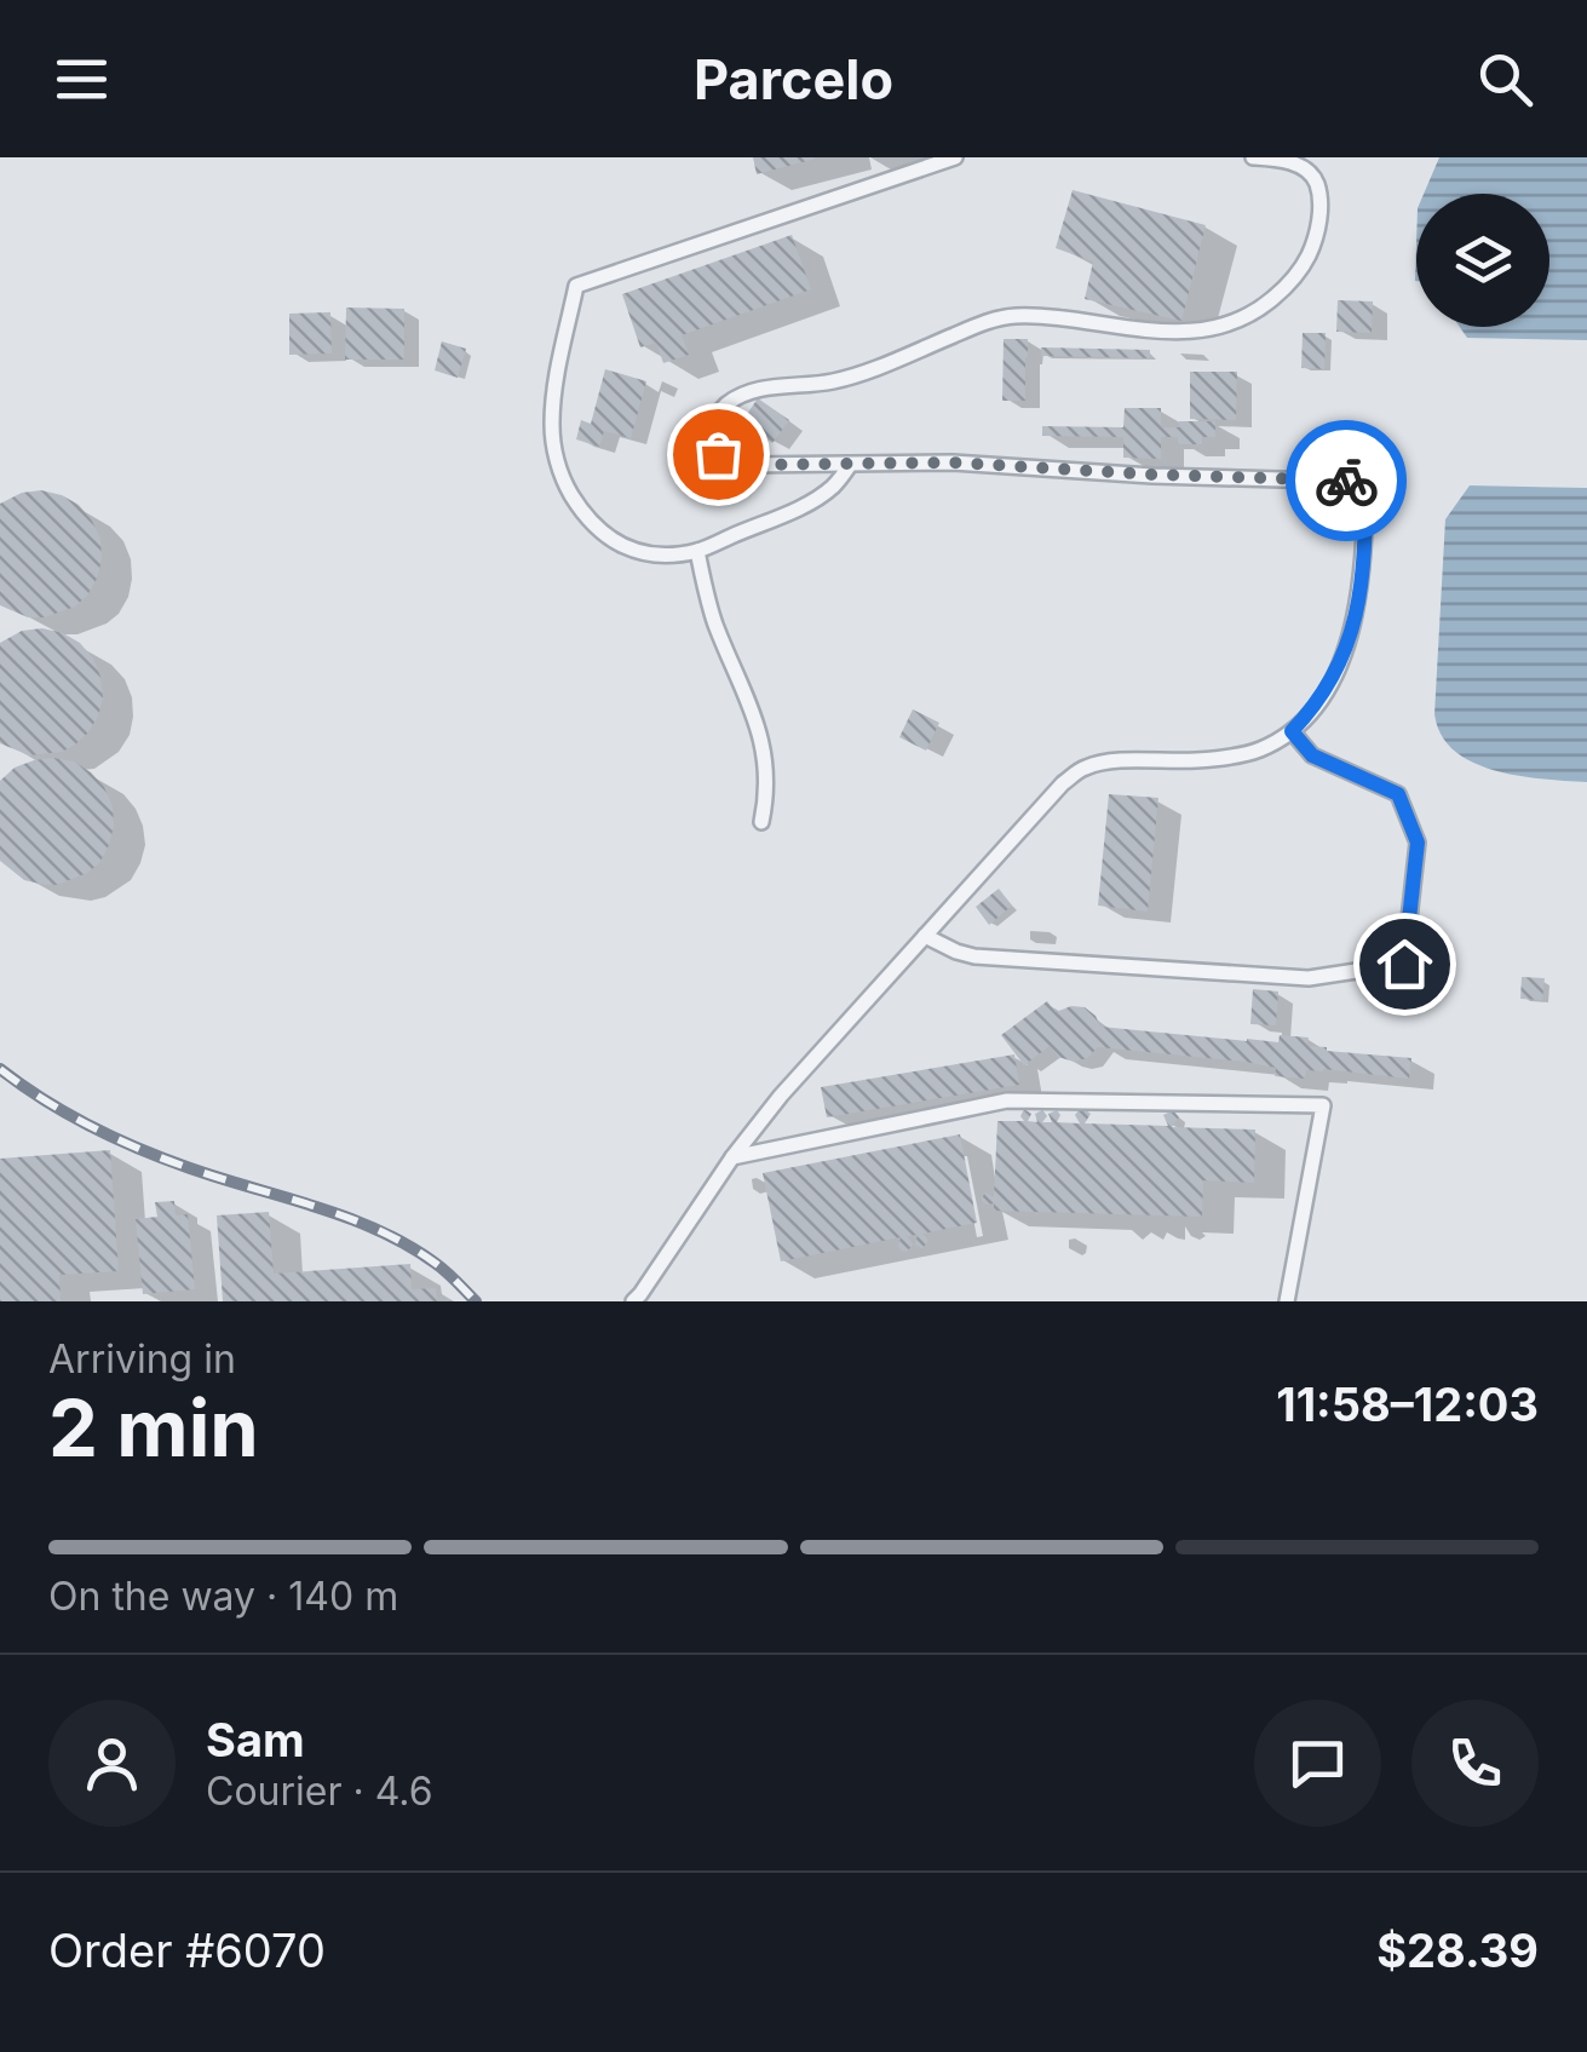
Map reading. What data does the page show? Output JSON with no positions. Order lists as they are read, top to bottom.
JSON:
{
  "page": {
    "header": "Parcelo",
    "heading": ["2 min", "Arriving in", "11:58–12:03"],
    "panel": [
      "Sam",
      "Courier · 4.6",
      "Order #6070",
      "$28.39"
    ],
    "bar": "On the way · 140 m"
  }
}
